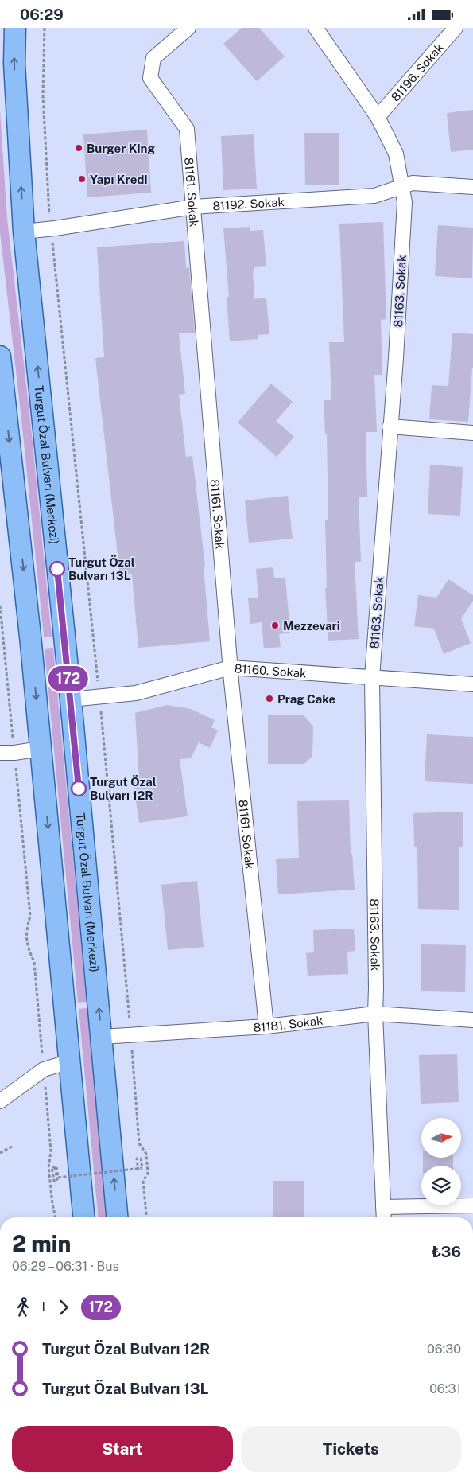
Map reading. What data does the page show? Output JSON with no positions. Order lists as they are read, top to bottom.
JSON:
{
  "streets": {
    "main road": ["Turgut Özal Bulvarı (Merkezi)"],
    "street": [
      "81196. Sokak",
      "81161. Sokak",
      "81192. Sokak",
      "81163. Sokak",
      "81160. Sokak",
      "81181. Sokak"
    ]
  },
  "crossings": [
    ["81196. Sokak", "81163. Sokak"],
    ["81161. Sokak", "81192. Sokak"],
    ["81161. Sokak", "81160. Sokak"],
    ["81161. Sokak", "81181. Sokak"],
    ["81192. Sokak", "81163. Sokak"],
    ["81192. Sokak", "Turgut Özal Bulvarı (Merkezi)"],
    ["81163. Sokak", "81160. Sokak"],
    ["81163. Sokak", "81181. Sokak"],
    ["Turgut Özal Bulvarı (Merkezi)", "81160. Sokak"],
    ["Turgut Özal Bulvarı (Merkezi)", "81181. Sokak"]
  ],
  "places": [
    "Burger King",
    "Yapı Kredi",
    "Turgut Özal Bulvarı 13L",
    "Mezzevari",
    "Prag Cake",
    "Turgut Özal Bulvarı 12R"
  ],
  "lines": ["bus line 172"],
  "north": "right",
  "page": {
    "status": "06:29",
    "on_map": "172",
    "heading": ["2 min", "06:29 – 06:31 · Bus", "₺36"],
    "legs": ["1", "172"],
    "list": [
      {
        "name": "Turgut Özal Bulvarı 12R",
        "value": "06:30"
      },
      {
        "name": "Turgut Özal Bulvarı 13L",
        "value": "06:31"
      }
    ],
    "buttons": ["Start", "Tickets"]
  }
}
